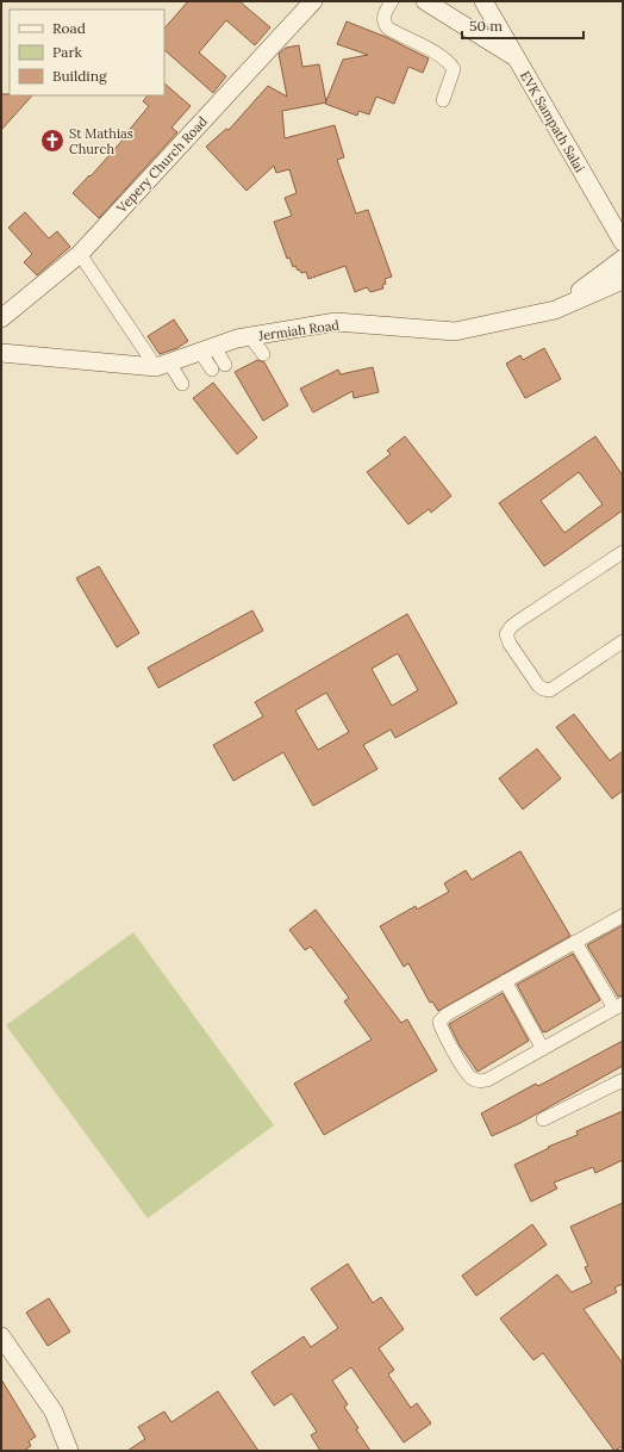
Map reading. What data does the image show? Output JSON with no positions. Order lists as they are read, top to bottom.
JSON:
{
  "streets": {
    "main road": ["EVK Sampath Salai", "Vepery Church Road", "Jermiah Road"]
  },
  "places": {
    "church": ["St Mathias Church"]
  },
  "legend": ["Road", "Park", "Building"],
  "scale_bar": "50 m"
}
